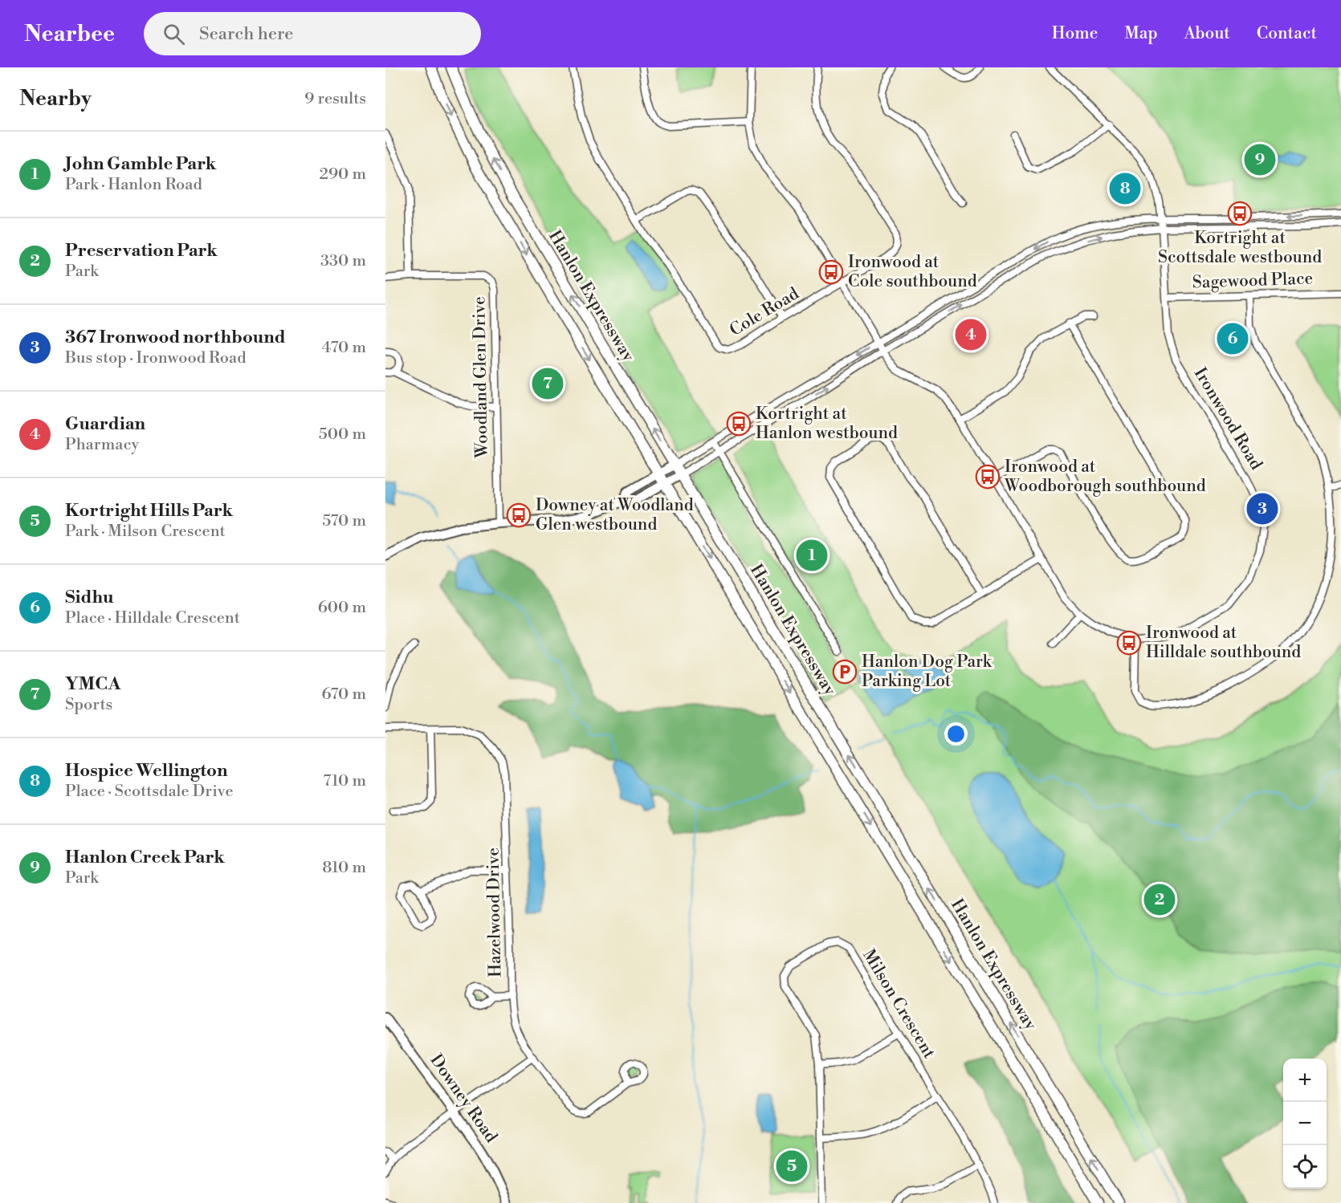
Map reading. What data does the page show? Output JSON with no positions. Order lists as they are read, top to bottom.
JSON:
{
  "streets": {
    "highway": ["Hanlon Expressway"],
    "main road": ["Downey Road"],
    "street": [
      "Sagewood Place",
      "Cole Road",
      "Woodland Glen Drive",
      "Ironwood Road",
      "Hazelwood Drive",
      "Milson Crescent"
    ]
  },
  "crossings": [
    ["Sagewood Place", "Ironwood Road"],
    ["Cole Road", "Ironwood Road"]
  ],
  "places": {
    "bus stop": [
      "Kortright at Scottsdale westbound",
      "Ironwood at Cole southbound",
      "Kortright at Hanlon westbound",
      "Ironwood at Woodborough southbound",
      "Downey at Woodland Glen westbound",
      "Ironwood at Hilldale southbound"
    ],
    "parking": ["Hanlon Dog Park Parking Lot"]
  },
  "page": {
    "header": "Nearbee",
    "search": "Search here",
    "nav": [
      "Home",
      "Map",
      "About",
      "Contact"
    ],
    "heading": ["Nearby", "9 results"],
    "list": [
      {
        "mark": "1",
        "name": "John Gamble Park",
        "note": "Park · Hanlon Road",
        "value": "290 m"
      },
      {
        "mark": "2",
        "name": "Preservation Park",
        "note": "Park",
        "value": "330 m"
      },
      {
        "mark": "3",
        "name": "367 Ironwood northbound",
        "note": "Bus stop · Ironwood Road",
        "value": "470 m"
      },
      {
        "mark": "4",
        "name": "Guardian",
        "note": "Pharmacy",
        "value": "500 m"
      },
      {
        "mark": "5",
        "name": "Kortright Hills Park",
        "note": "Park · Milson Crescent",
        "value": "570 m"
      },
      {
        "mark": "6",
        "name": "Sidhu",
        "note": "Place · Hilldale Crescent",
        "value": "600 m"
      },
      {
        "mark": "7",
        "name": "YMCA",
        "note": "Sports",
        "value": "670 m"
      },
      {
        "mark": "8",
        "name": "Hospice Wellington",
        "note": "Place · Scottsdale Drive",
        "value": "710 m"
      },
      {
        "mark": "9",
        "name": "Hanlon Creek Park",
        "note": "Park",
        "value": "810 m"
      }
    ],
    "pins": [
      "9",
      "8",
      "4",
      "6",
      "7",
      "3",
      "1",
      "2",
      "5"
    ],
    "map_buttons": ["+", "−"]
  }
}
